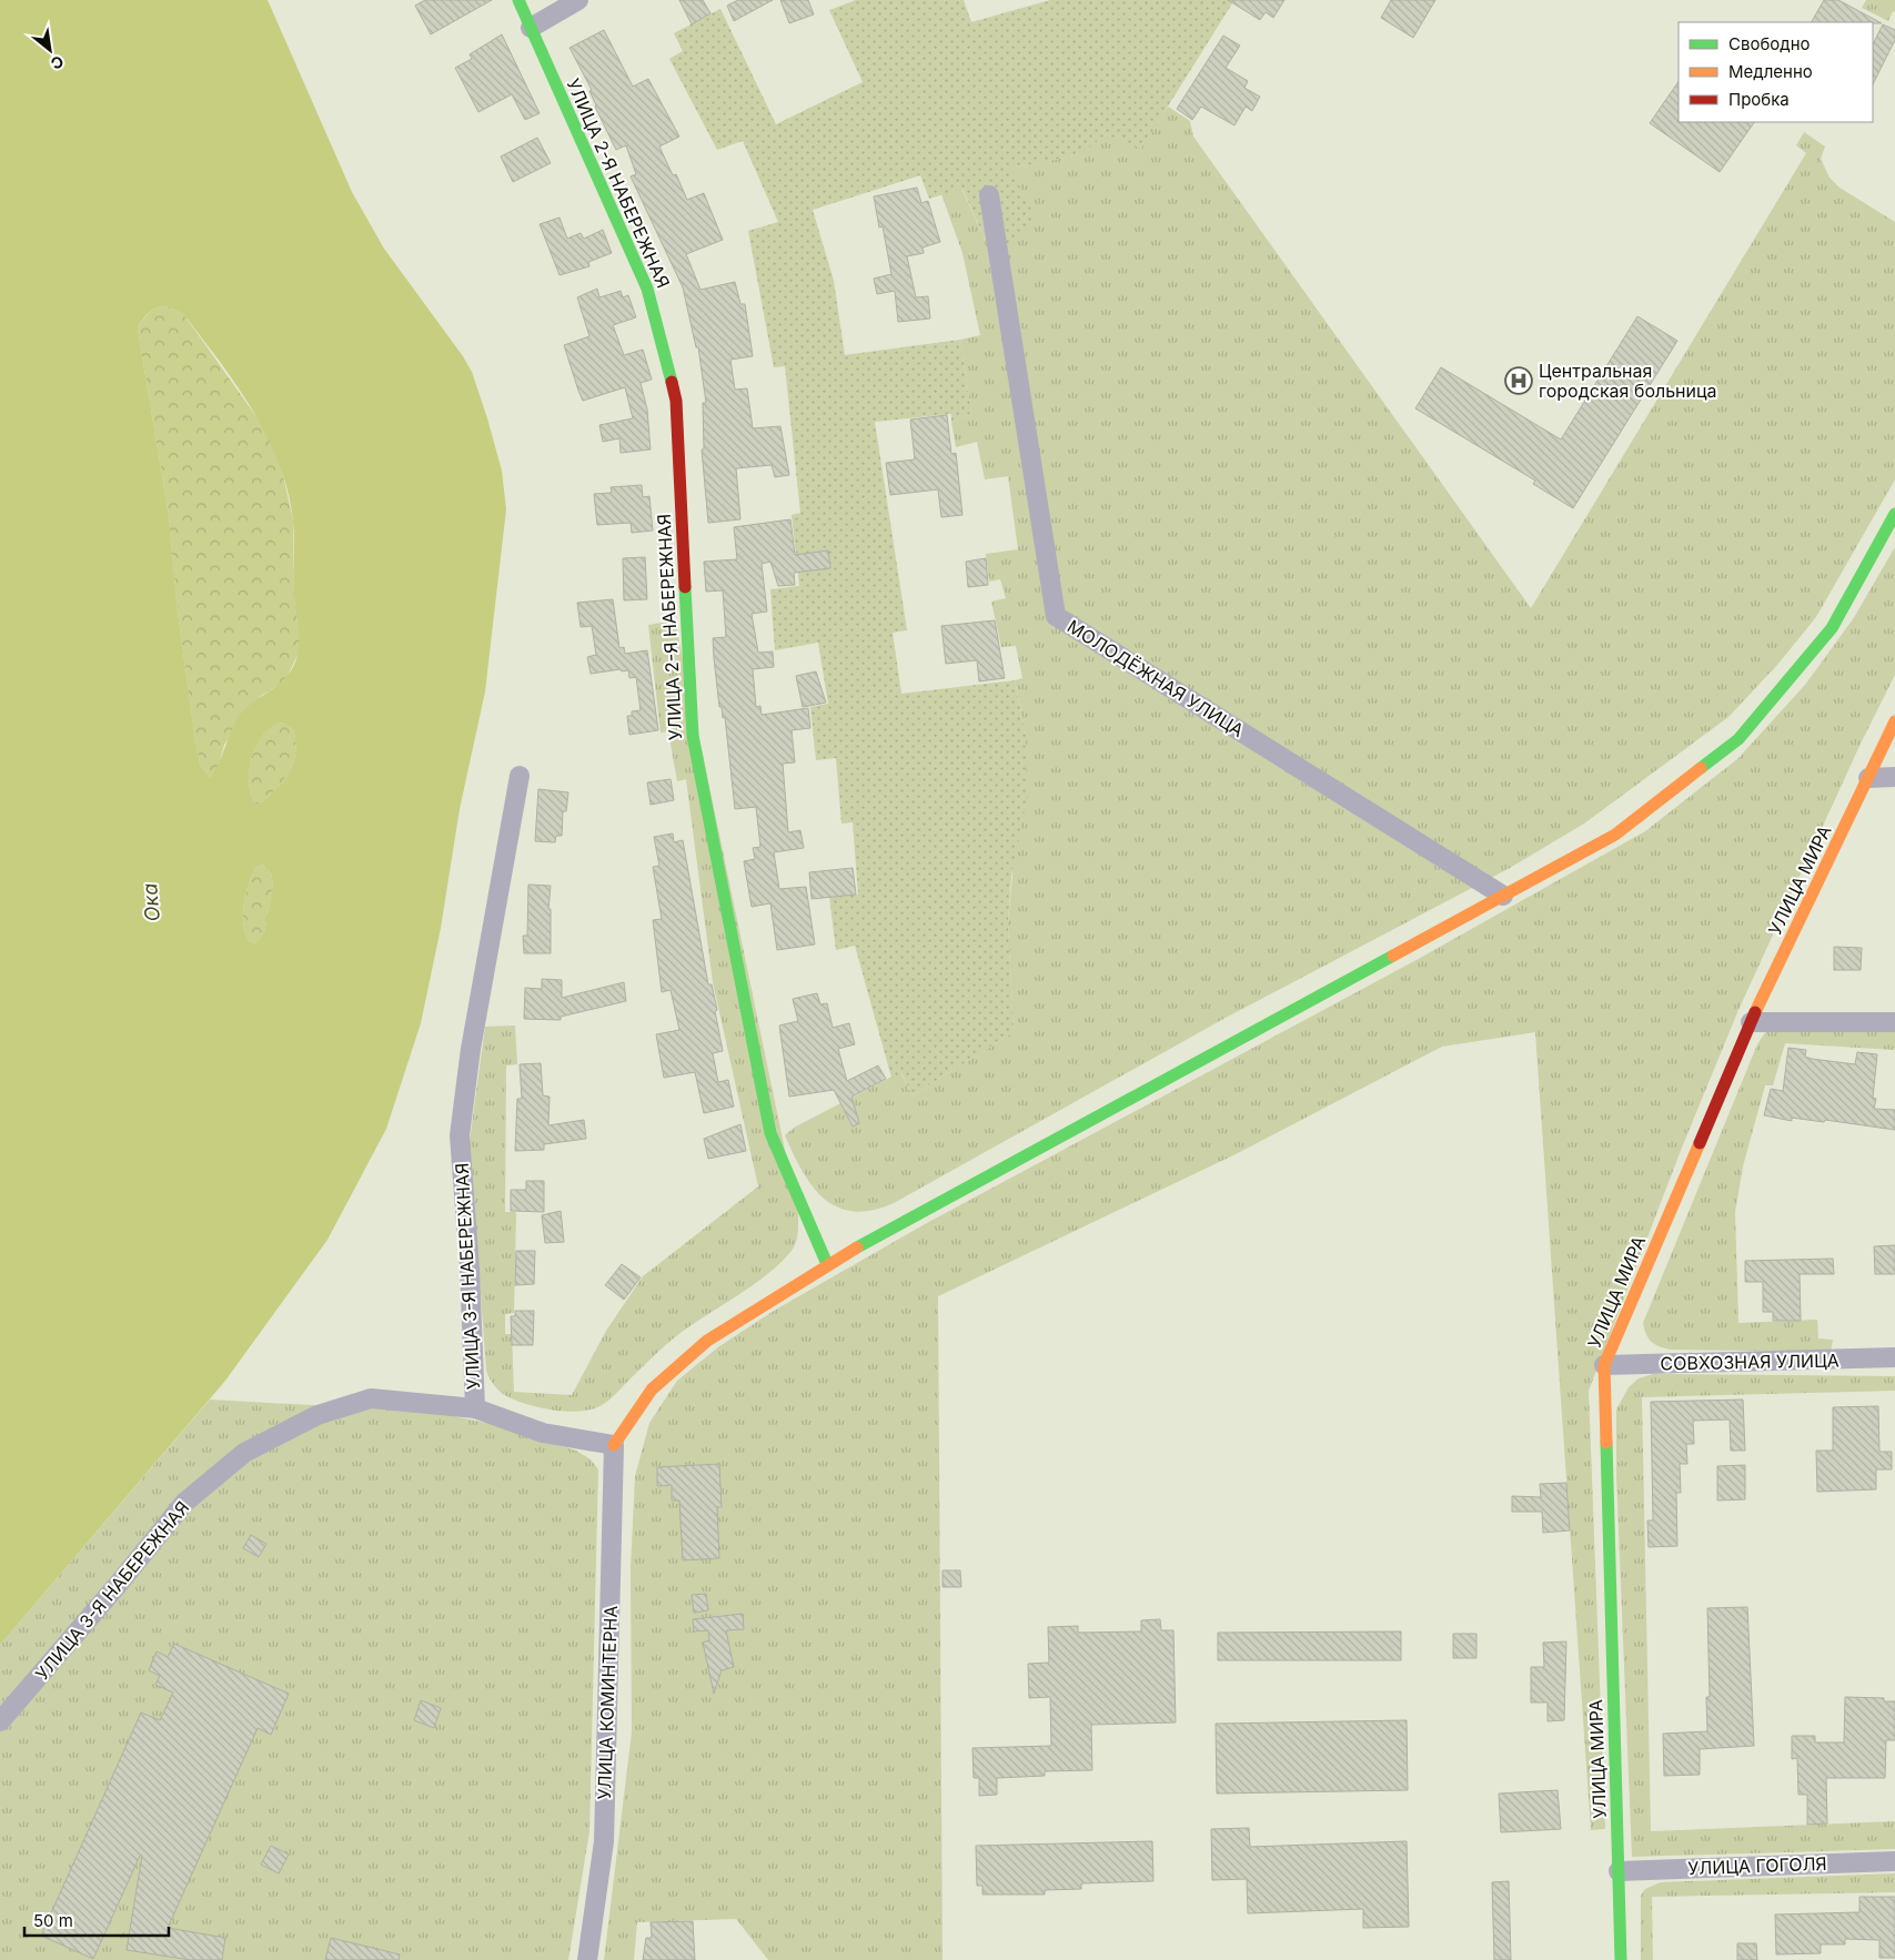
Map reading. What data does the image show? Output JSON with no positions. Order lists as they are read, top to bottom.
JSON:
{
  "streets": {
    "street": [
      "УЛИЦА 2-Я НАБЕРЕЖНАЯ",
      "МОЛОДЁЖНАЯ УЛИЦА",
      "УЛИЦА МИРА",
      "УЛИЦА 3-Я НАБЕРЕЖНАЯ",
      "СОВХОЗНАЯ УЛИЦА",
      "УЛИЦА КОМИНТЕРНА",
      "УЛИЦА ГОГОЛЯ"
    ]
  },
  "crossings": [
    ["УЛИЦА МИРА", "СОВХОЗНАЯ УЛИЦА"],
    ["УЛИЦА МИРА", "УЛИЦА ГОГОЛЯ"]
  ],
  "water": ["Ока"],
  "places": {
    "hospital": ["Центральная городская больница"]
  },
  "legend": ["Свободно", "Медленно", "Пробка"],
  "scale_bar": "50 m",
  "north": "bottom right"
}
